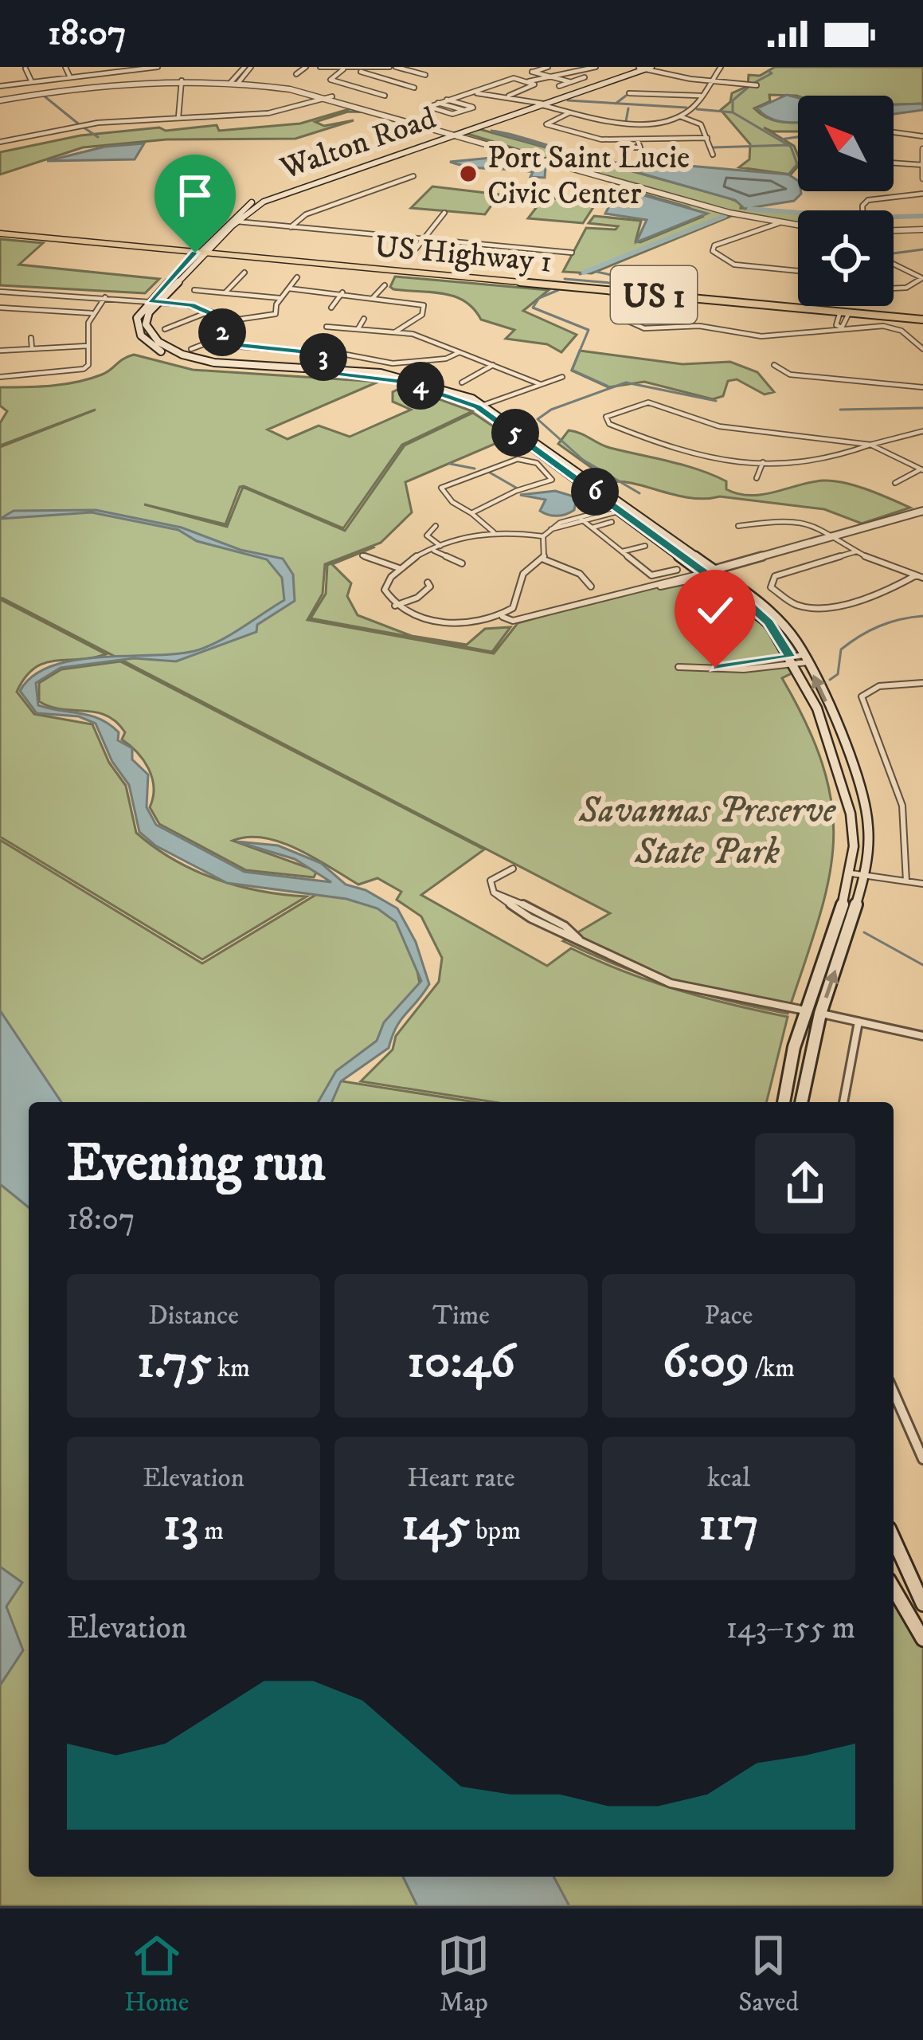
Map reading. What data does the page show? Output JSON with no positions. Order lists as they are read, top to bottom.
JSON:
{
  "streets": {
    "main road": ["Walton Road", "US Highway 1", "US 1"]
  },
  "crossings": [
    ["Walton Road", "US Highway 1"]
  ],
  "parks": ["Savannas Preserve State Park"],
  "places": ["Port Saint Lucie Civic Center"],
  "north": "top left",
  "page": {
    "status": "18:07",
    "pins": [
      "2",
      "3",
      "4",
      "5",
      "6"
    ],
    "heading": ["Evening run", "18:07"],
    "stats": [
      ["Distance", "1.75 km"],
      ["Time", "10:46"],
      ["Pace", "6:09 /km"],
      ["Elevation", "13 m"],
      ["Heart rate", "145 bpm"],
      ["kcal", "117"]
    ],
    "chart": ["Elevation", "143–155 m"],
    "tabs": ["Home", "Map", "Saved"]
  }
}
